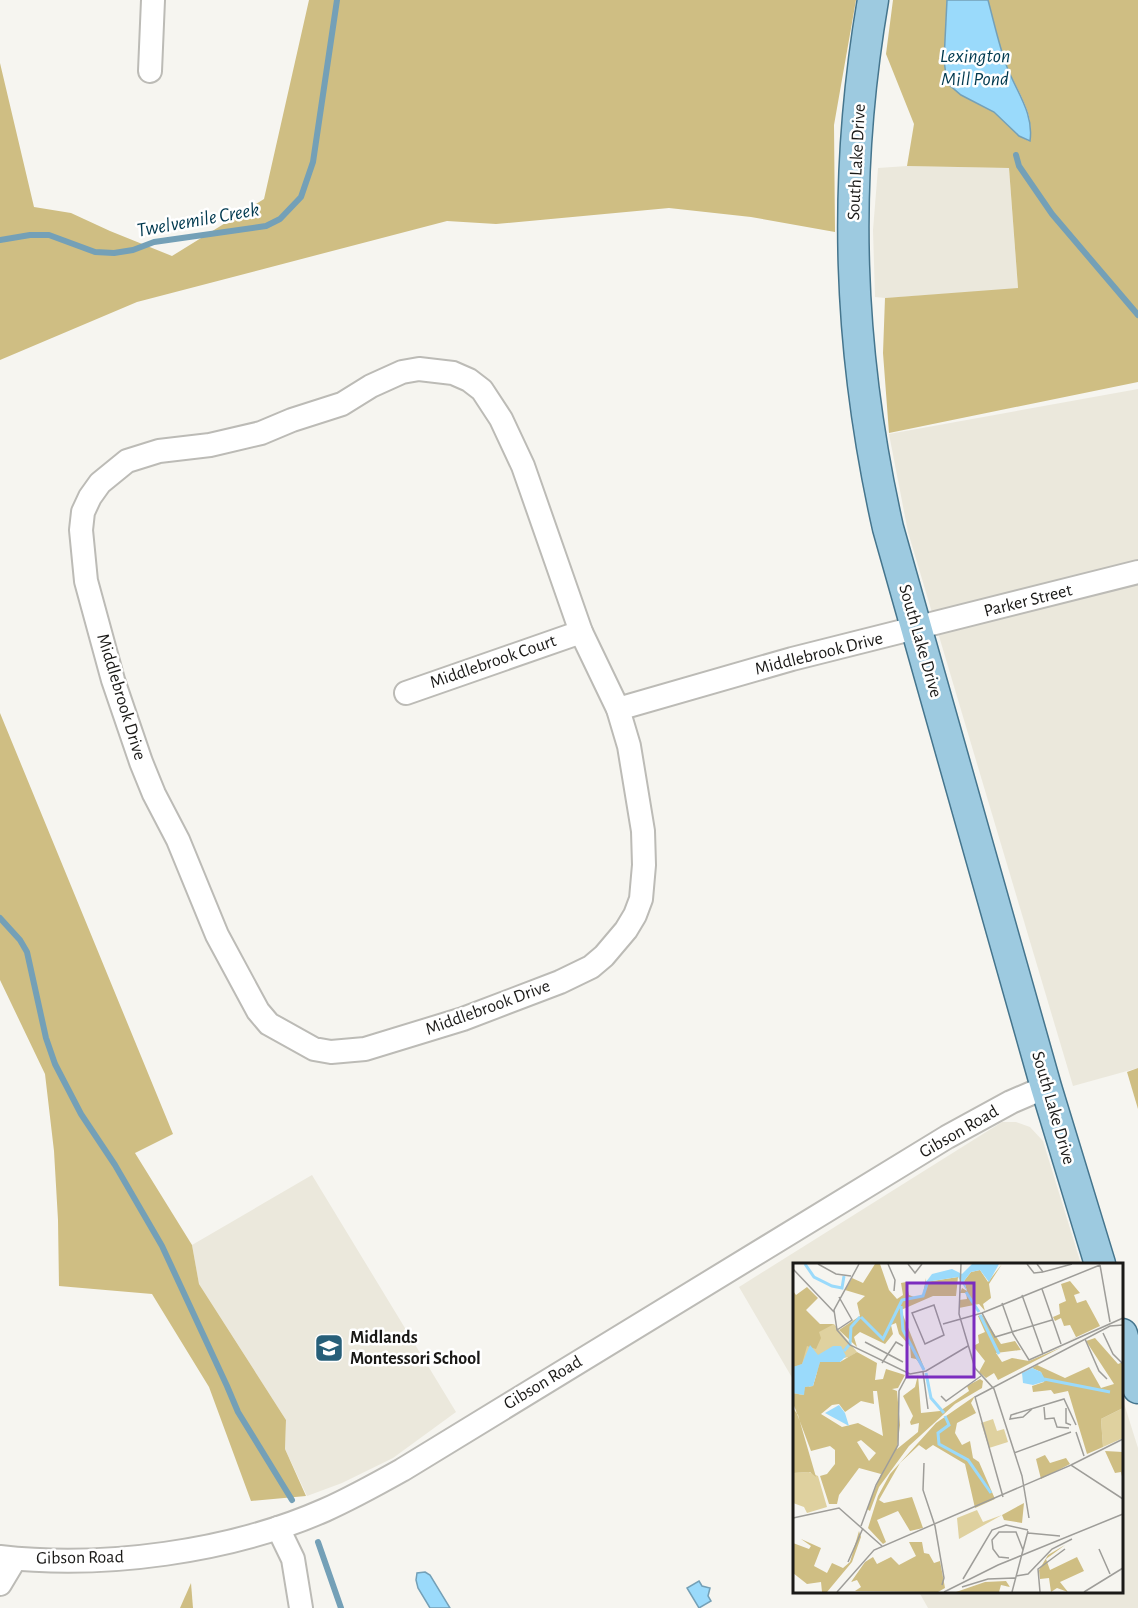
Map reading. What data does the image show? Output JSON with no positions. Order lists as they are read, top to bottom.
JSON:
{
  "streets": {
    "main road": ["South Lake Drive"],
    "street": [
      "Parker Street",
      "Middlebrook Drive",
      "Middlebrook Court",
      "Gibson Road"
    ]
  },
  "crossings": [
    ["South Lake Drive", "Parker Street"],
    ["South Lake Drive", "Middlebrook Drive"],
    ["South Lake Drive", "Gibson Road"],
    ["Parker Street", "Middlebrook Drive"],
    ["Middlebrook Drive", "Middlebrook Court"]
  ],
  "water": ["Lexington Mill Pond", "Twelvemile Creek"],
  "places": {
    "school or university": ["Midlands Montessori School"]
  }
}
